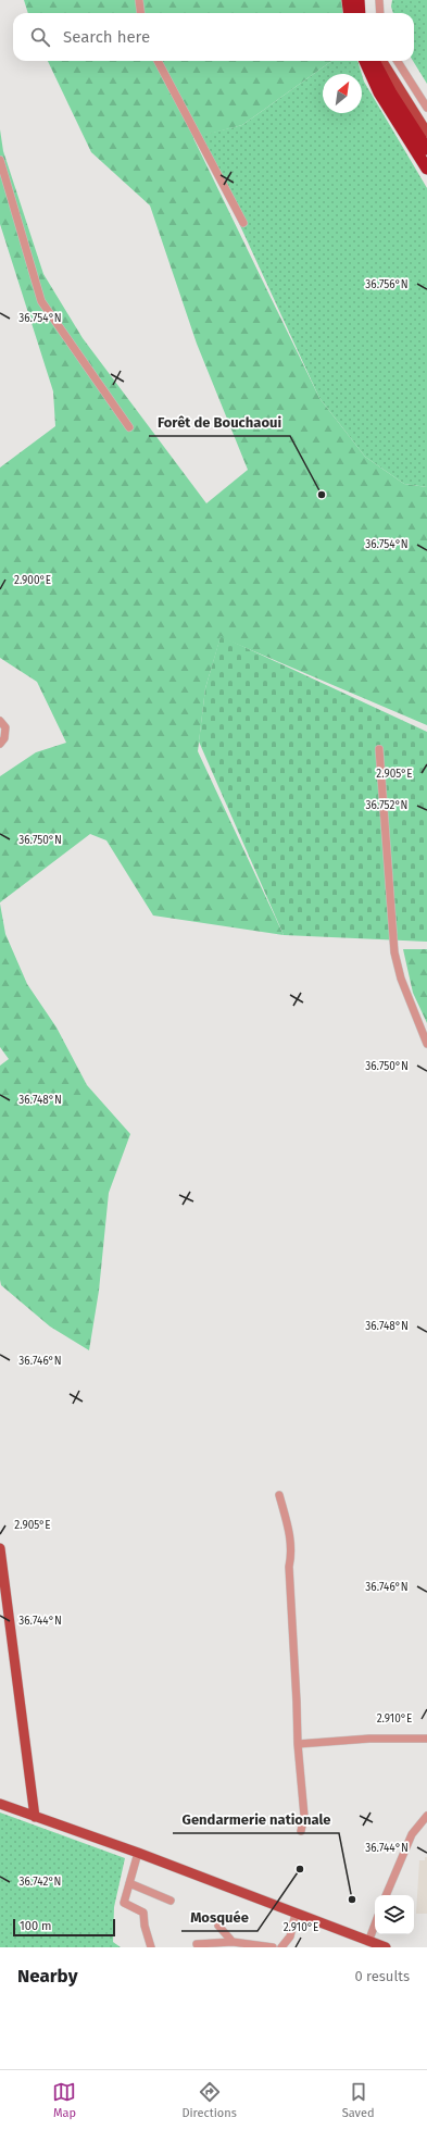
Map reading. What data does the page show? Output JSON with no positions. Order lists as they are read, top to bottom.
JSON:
{
  "places": ["Forêt de Bouchaoui", "Mosquée", "Gendarmerie nationale"],
  "scale_bar": "100 m",
  "north": "top right",
  "page": {
    "search": "Search here",
    "scale": "100 m",
    "heading": ["Nearby", "0 results"],
    "nav": ["Map", "Directions", "Saved"]
  },
  "coordinates": [
    "36.756°N",
    "36.754°N",
    "2.900°E",
    "2.905°E",
    "36.752°N",
    "36.750°N",
    "36.748°N",
    "36.746°N",
    "36.744°N",
    "2.910°E",
    "36.742°N"
  ]
}
